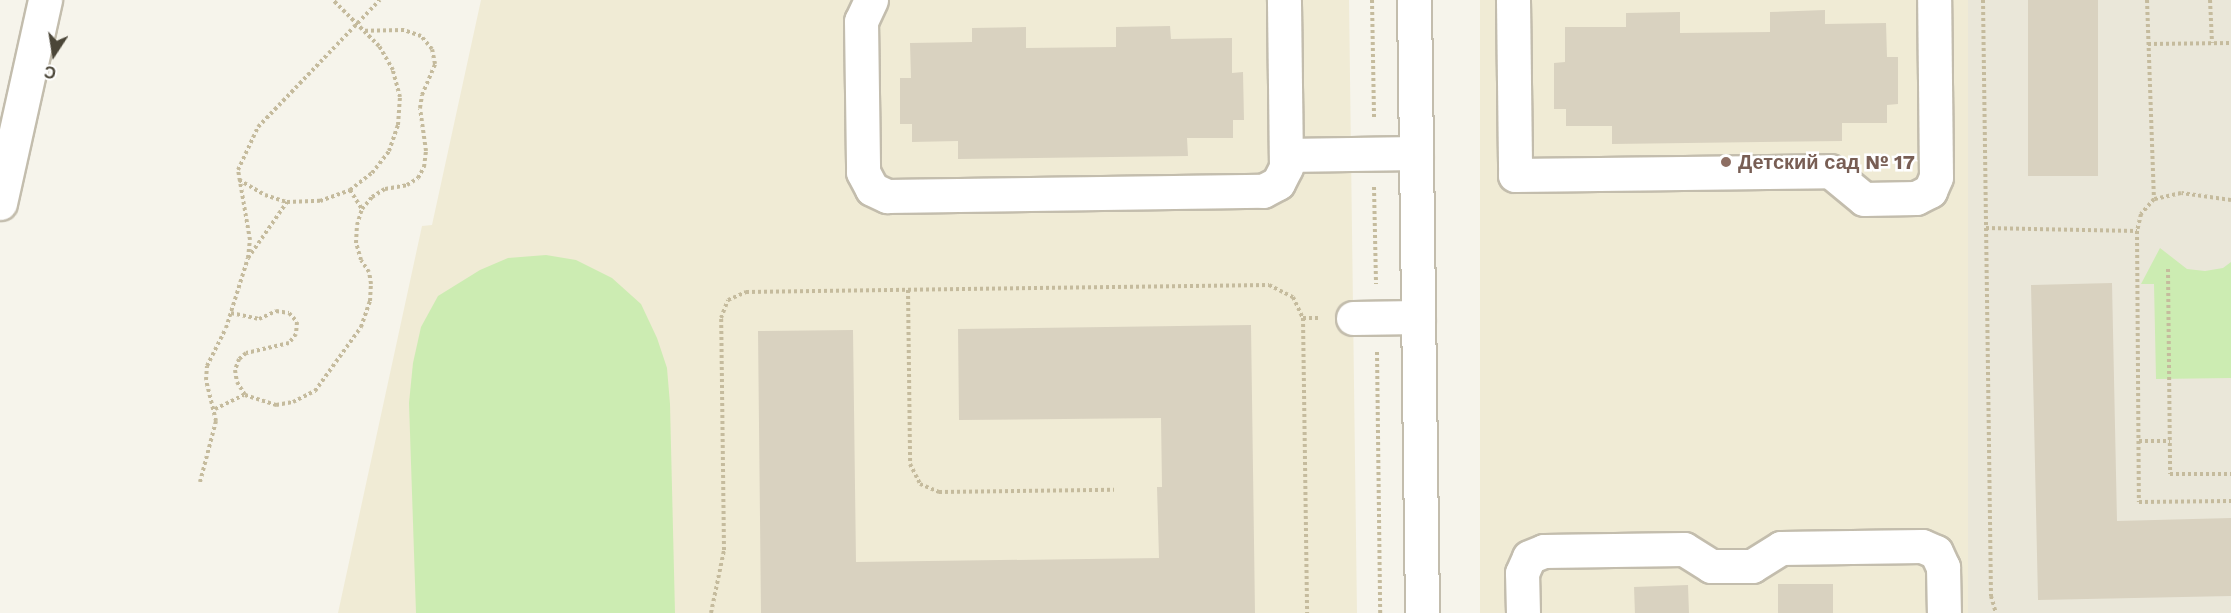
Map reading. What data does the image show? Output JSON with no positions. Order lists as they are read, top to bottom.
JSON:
{
  "places": ["Детский сад № 17"],
  "north": "bottom"
}
